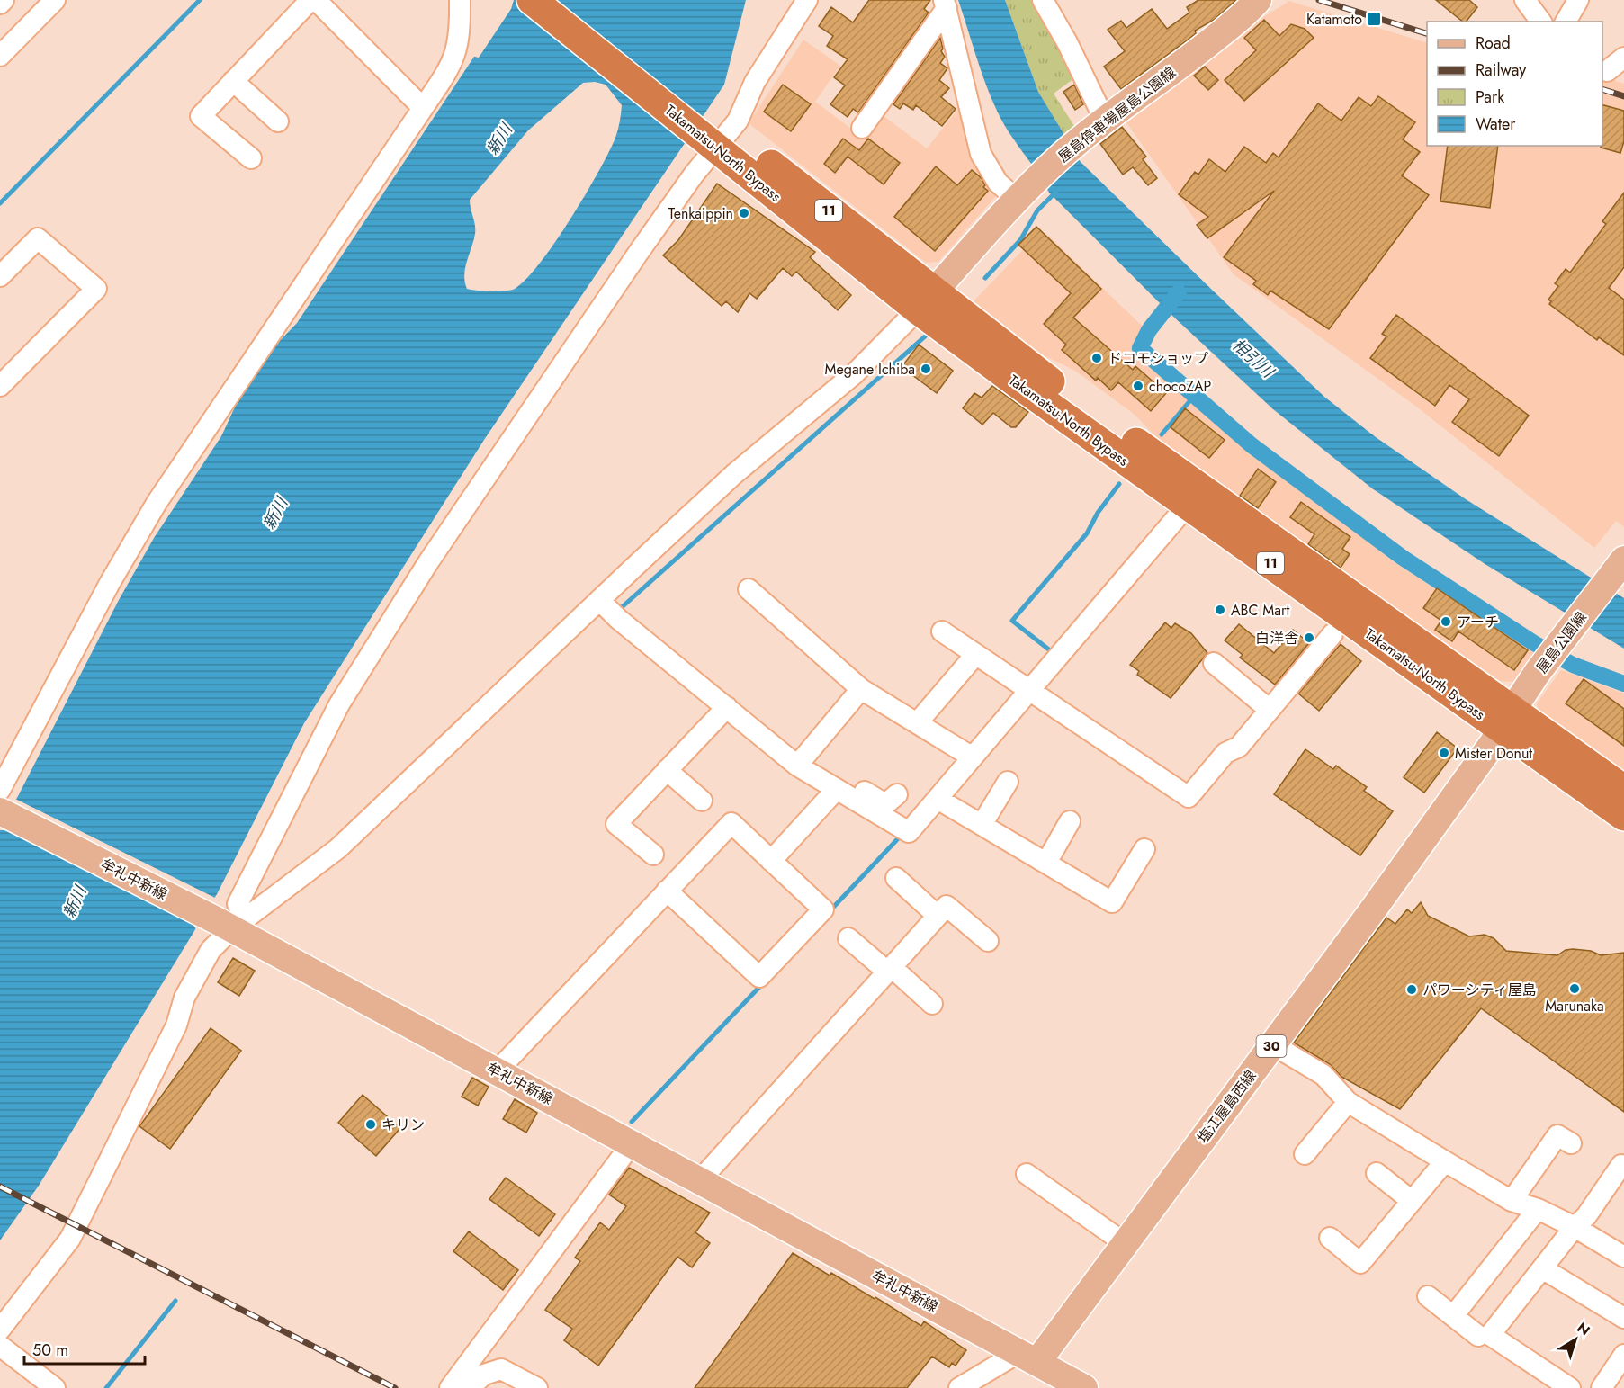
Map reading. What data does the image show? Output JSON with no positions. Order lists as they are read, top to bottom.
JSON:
{
  "streets": {
    "highway": ["Takamatsu-North Bypass", "11"],
    "main road": [
      "屋島停車場屋島公園線",
      "屋島公園線",
      "牟礼中新線",
      "30",
      "塩江屋島西線"
    ]
  },
  "crossings": [
    ["屋島停車場屋島公園線", "Takamatsu-North Bypass"],
    ["Takamatsu-North Bypass", "屋島公園線"],
    ["Takamatsu-North Bypass", "塩江屋島西線"],
    ["屋島公園線", "塩江屋島西線"],
    ["牟礼中新線", "塩江屋島西線"]
  ],
  "water": ["新川", "相引川"],
  "places": {
    "transit": ["Katamoto"],
    "other": [
      "Tenkaippin",
      "ドコモショップ",
      "Megane Ichiba",
      "chocoZAP",
      "ABC Mart",
      "アーチ",
      "白洋舎",
      "Mister Donut",
      "Marunaka",
      "パワーシティ屋島",
      "キリン"
    ]
  },
  "legend": [
    "Road",
    "Railway",
    "Park",
    "Water"
  ],
  "scale_bar": "50 m",
  "north": "top right"
}
